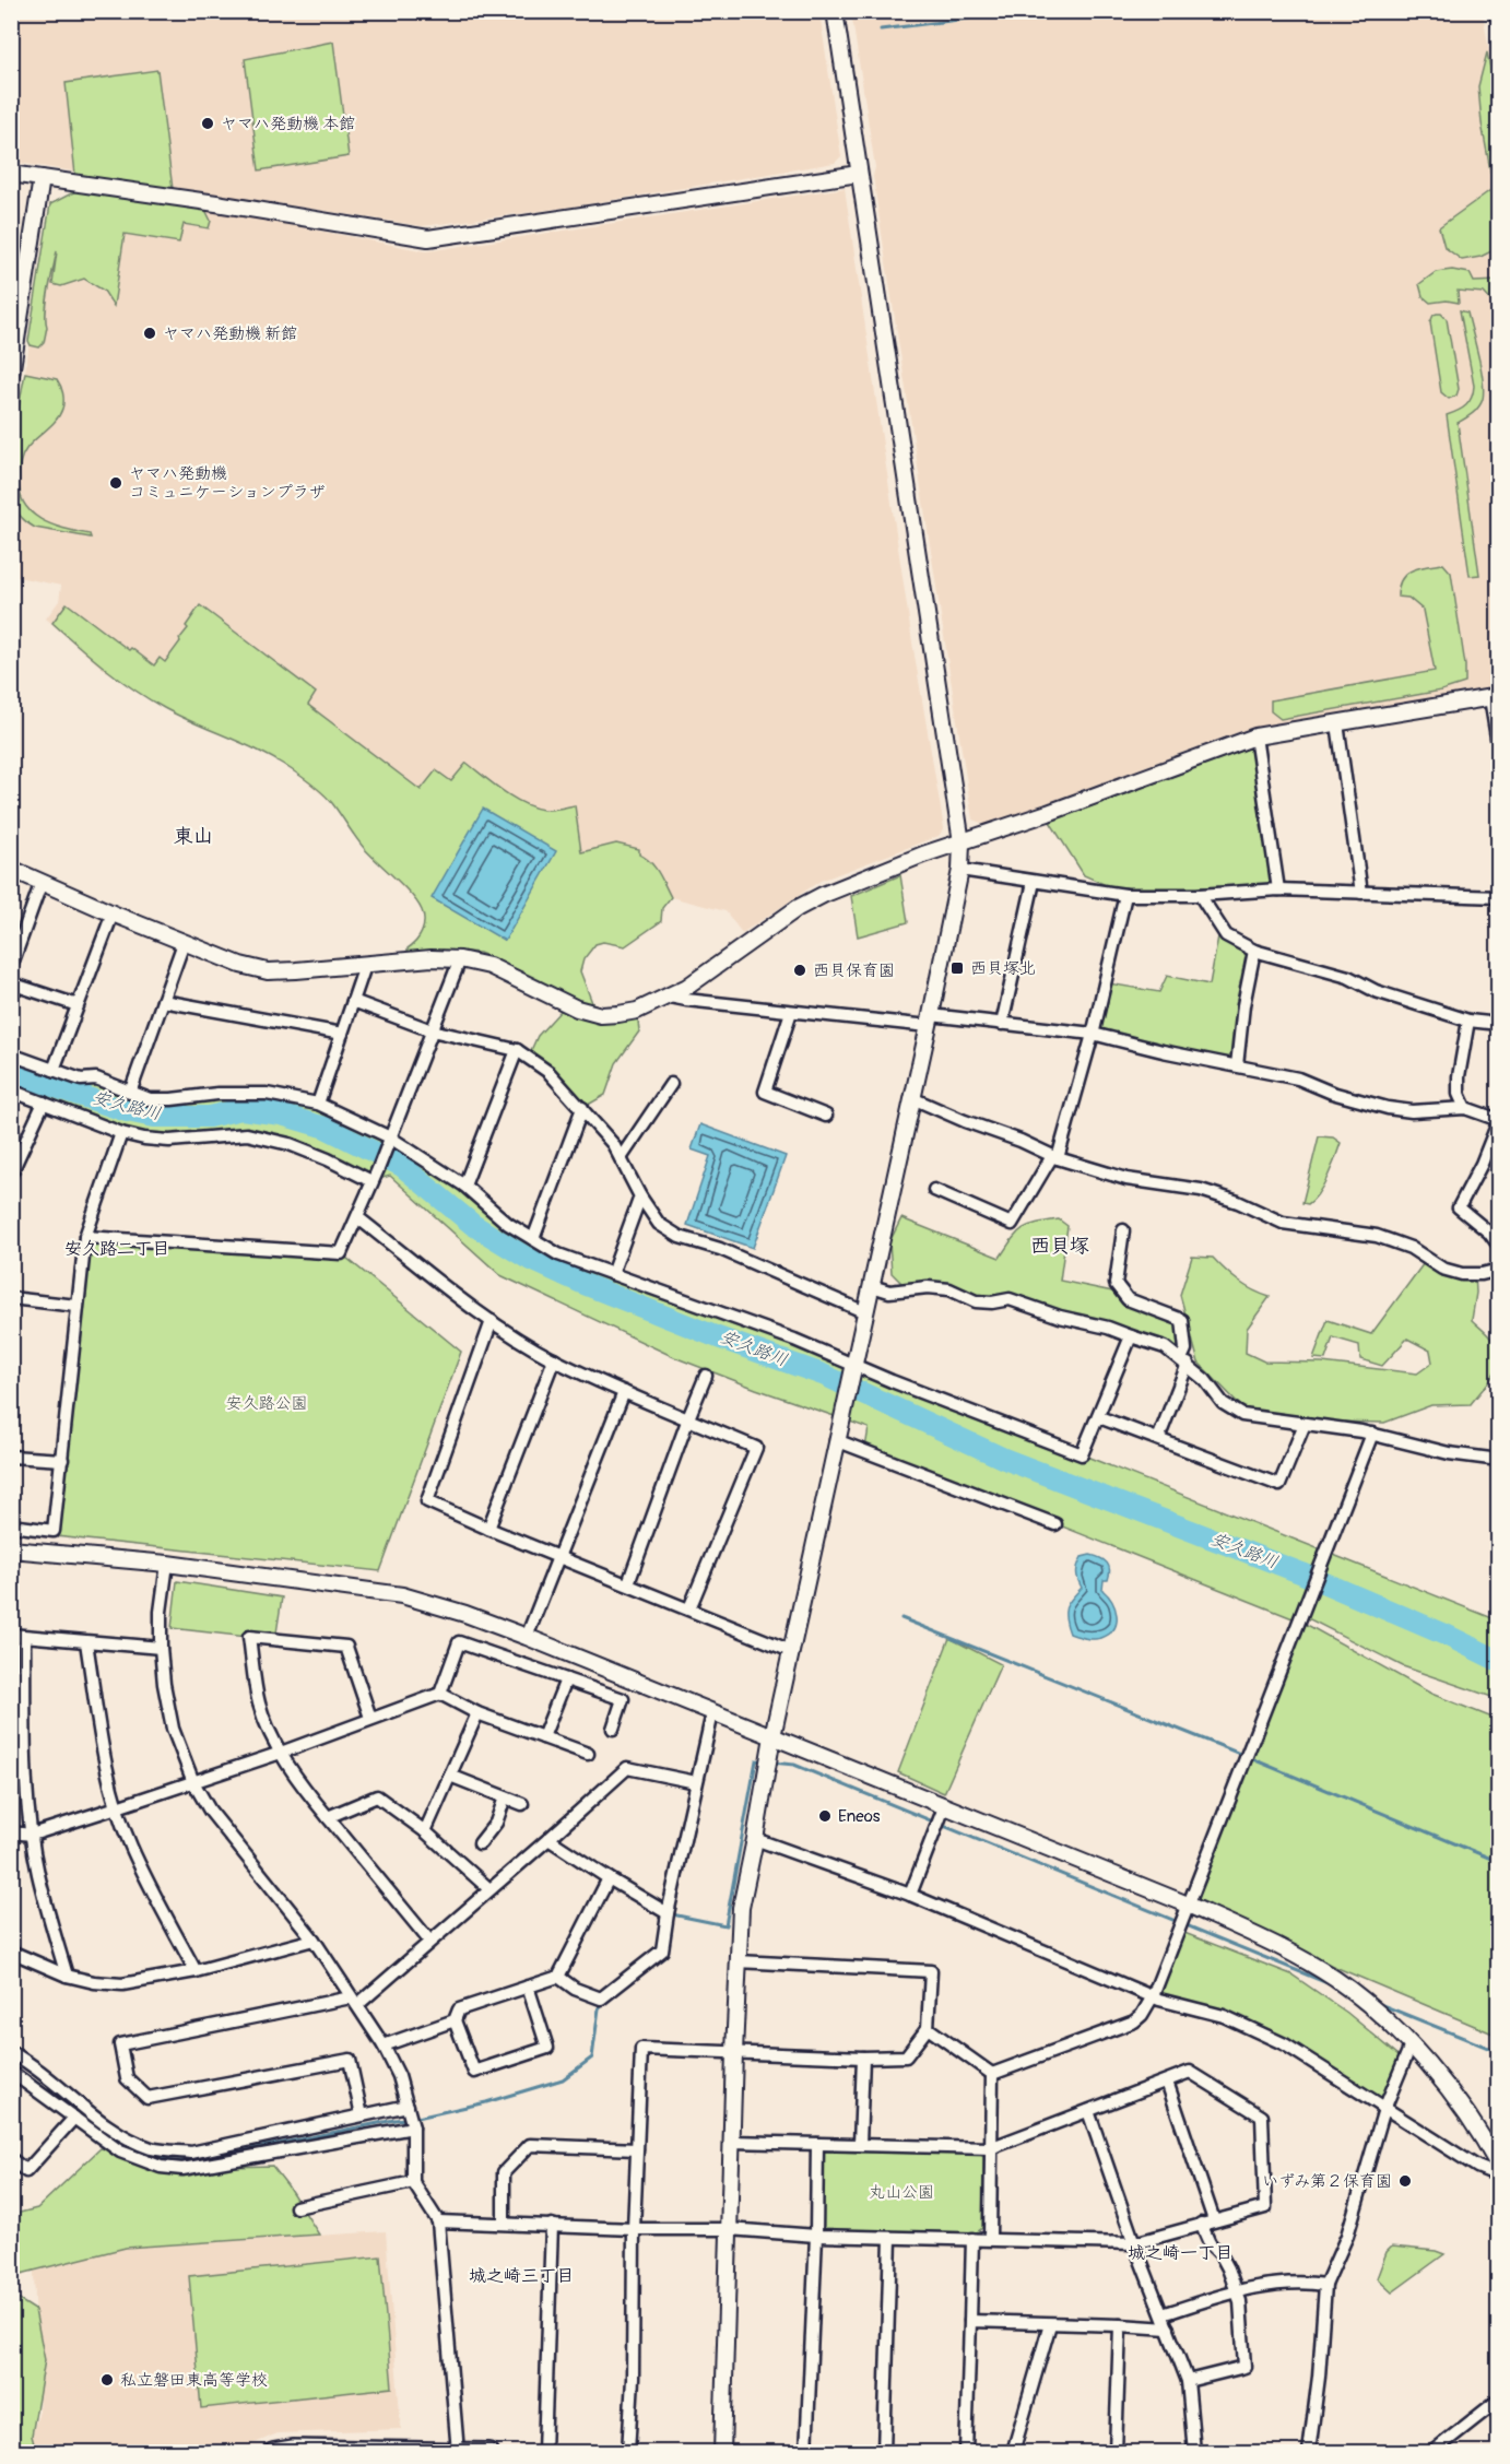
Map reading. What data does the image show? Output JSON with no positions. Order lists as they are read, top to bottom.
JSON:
{
  "districts": [
    "東山",
    "西貝塚",
    "安久路二丁目",
    "城之崎一丁目",
    "城之崎三丁目"
  ],
  "water": ["安久路川"],
  "parks": ["安久路公園", "丸山公園"],
  "places": {
    "other": [
      "ヤマハ発動機 本館",
      "ヤマハ発動機 新館",
      "ヤマハ発動機 コミュニケーションプラザ",
      "西貝保育園",
      "Eneos",
      "いずみ第２保育園",
      "私立磐田東高等学校"
    ],
    "transit": ["西貝塚北"]
  }
}
